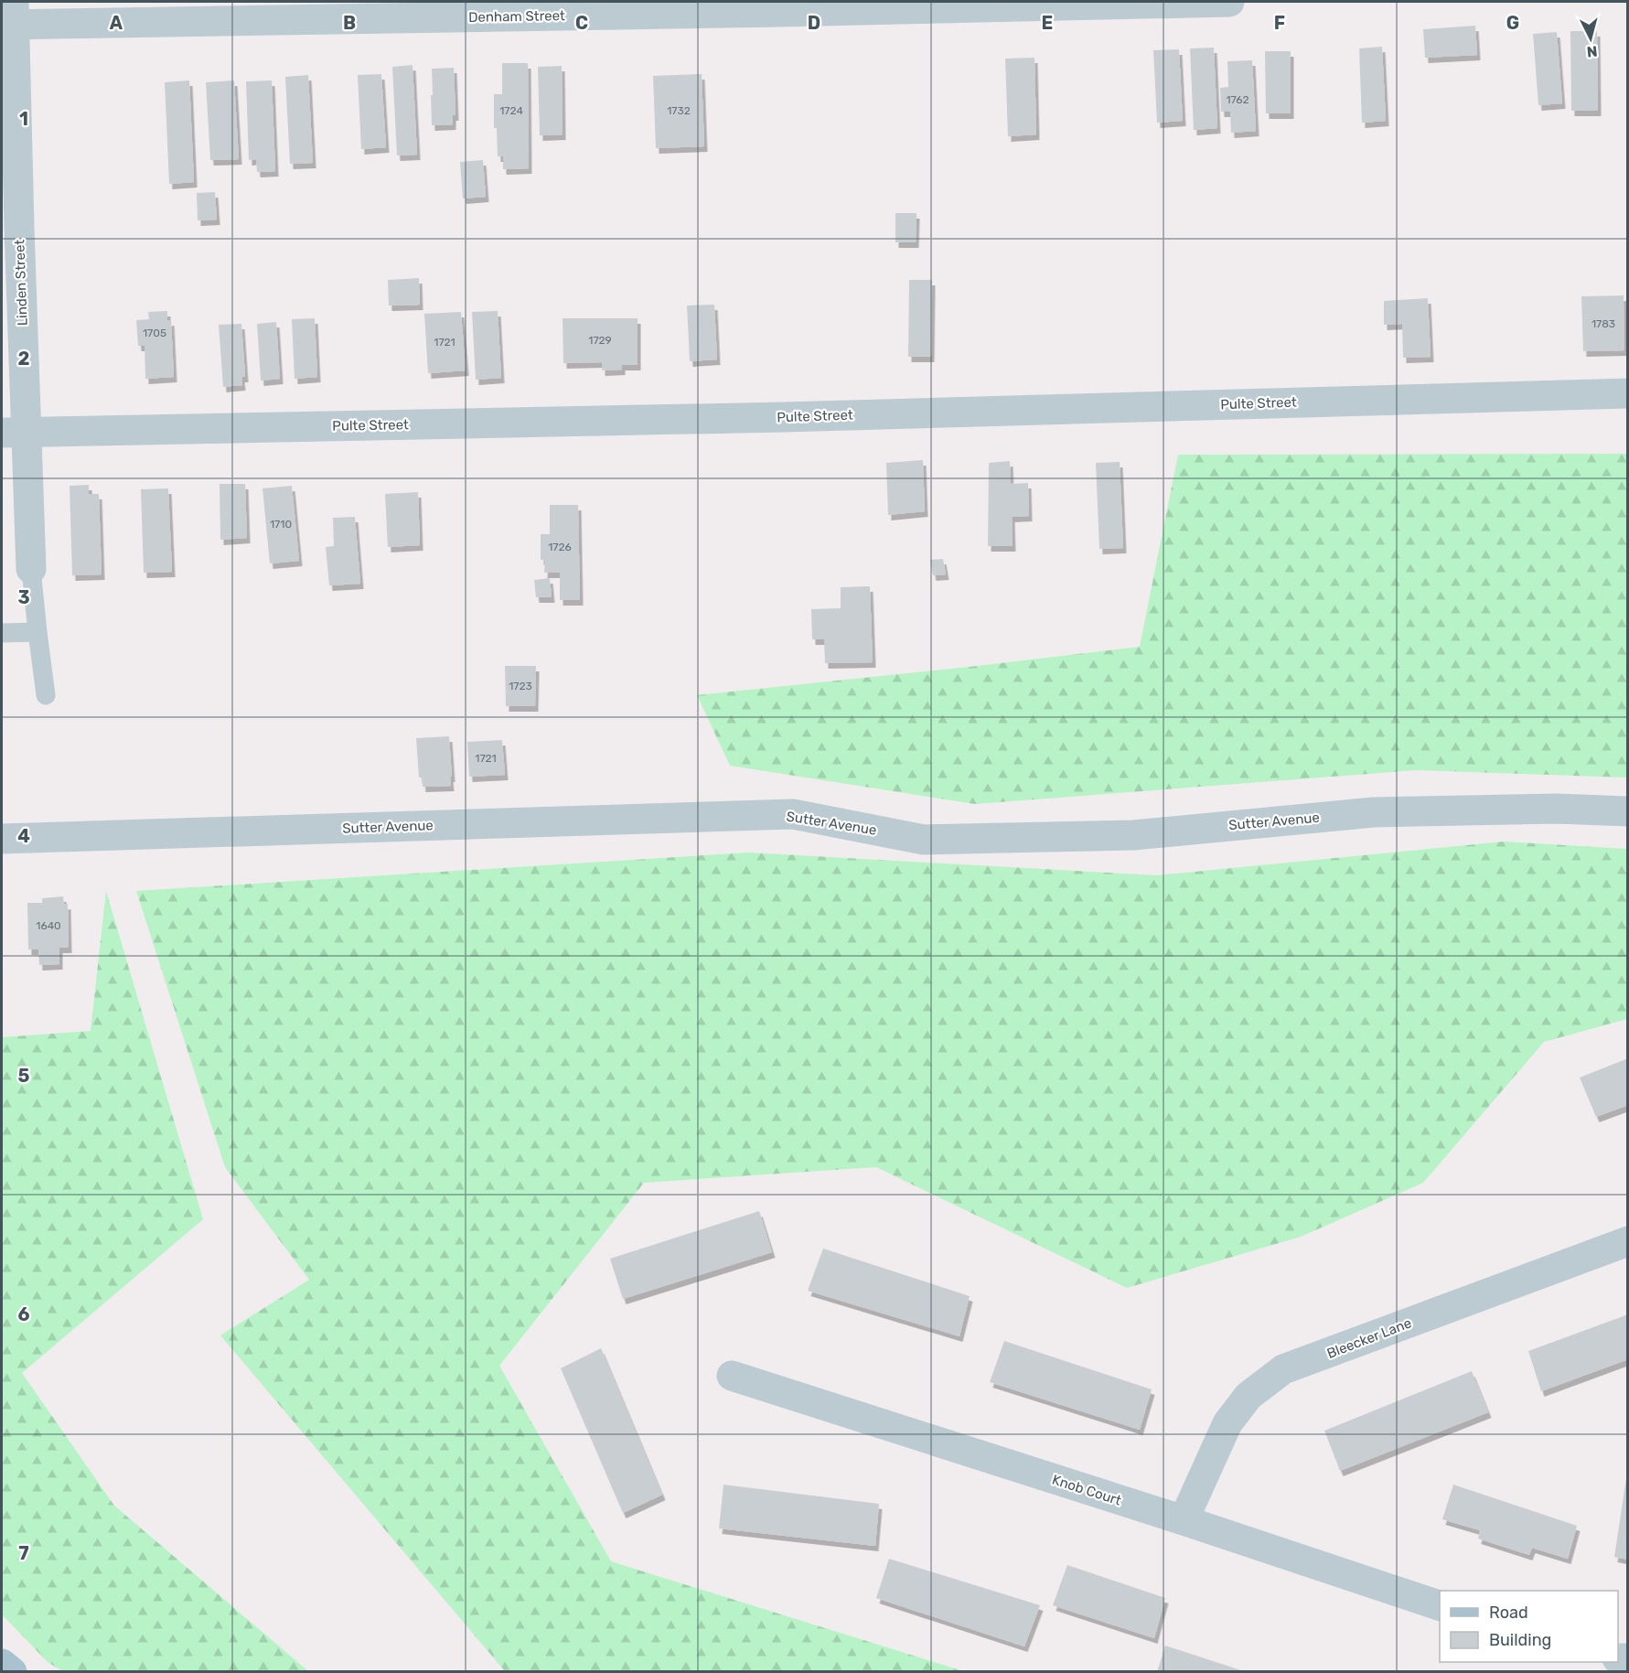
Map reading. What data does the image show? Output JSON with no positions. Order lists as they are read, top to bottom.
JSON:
{
  "streets": {
    "street": [
      "Denham Street",
      "Linden Street",
      "Pulte Street",
      "Sutter Avenue",
      "Bleecker Lane",
      "Knob Court"
    ]
  },
  "crossings": [
    ["Denham Street", "Linden Street"],
    ["Linden Street", "Pulte Street"],
    ["Bleecker Lane", "Knob Court"]
  ],
  "house_numbers": [
    "1762",
    "1724",
    "1732",
    "1783",
    "1705",
    "1729",
    "1721",
    "1710",
    "1726",
    "1723",
    "1721",
    "1640"
  ],
  "legend": ["Road", "Building"],
  "north": "bottom",
  "grid": {
    "columns": [
      "A",
      "B",
      "C",
      "D",
      "E",
      "F",
      "G"
    ],
    "rows": [
      "1",
      "2",
      "3",
      "4",
      "5",
      "6",
      "7"
    ]
  }
}
